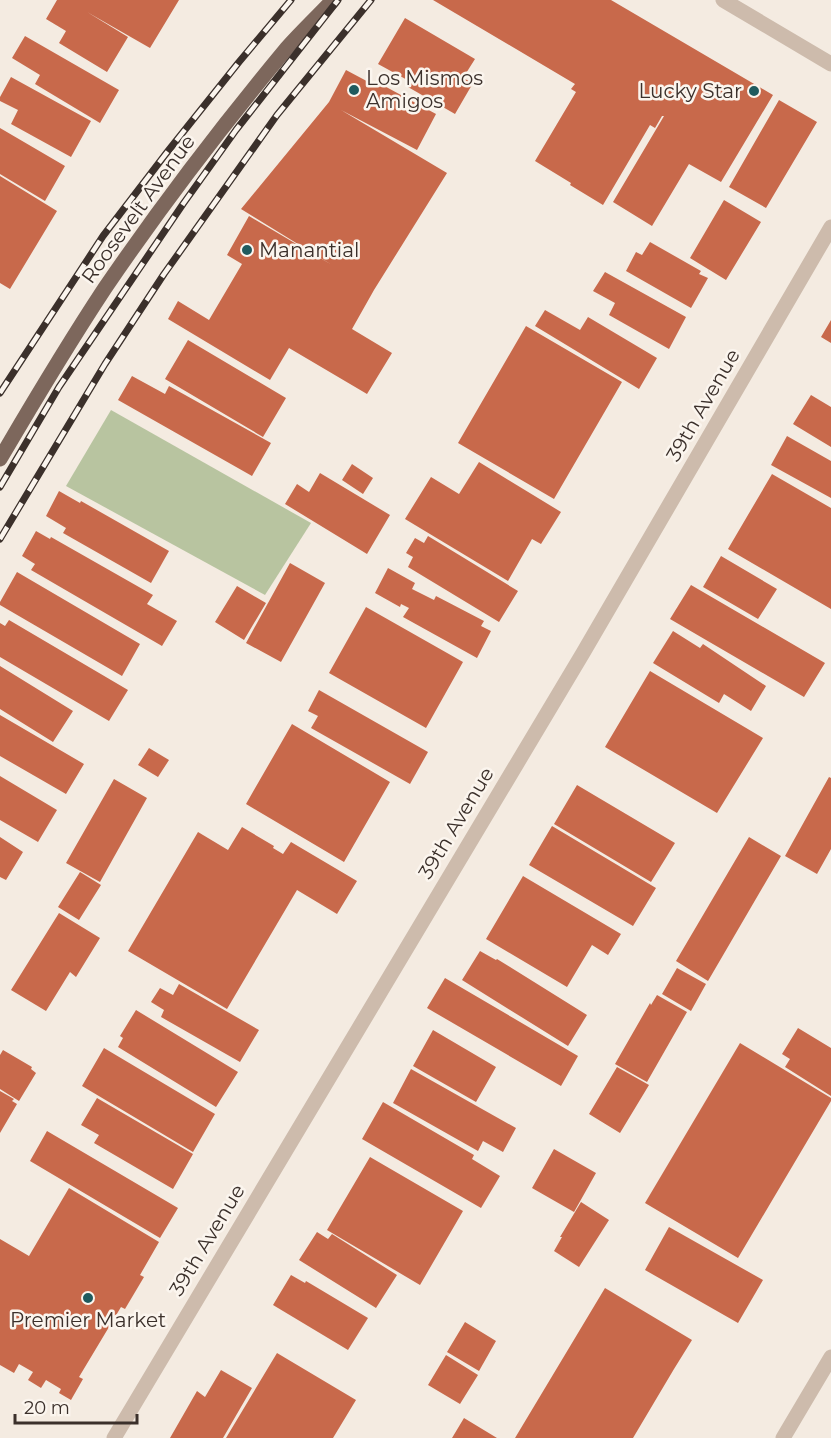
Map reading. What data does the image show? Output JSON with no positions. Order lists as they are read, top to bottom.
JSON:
{
  "streets": {
    "main road": ["Roosevelt Avenue"],
    "street": ["39th Avenue"]
  },
  "places": [
    "Los Mismos Amigos",
    "Lucky Star",
    "Manantial",
    "Premier Market"
  ],
  "scale_bar": "20 m"
}
